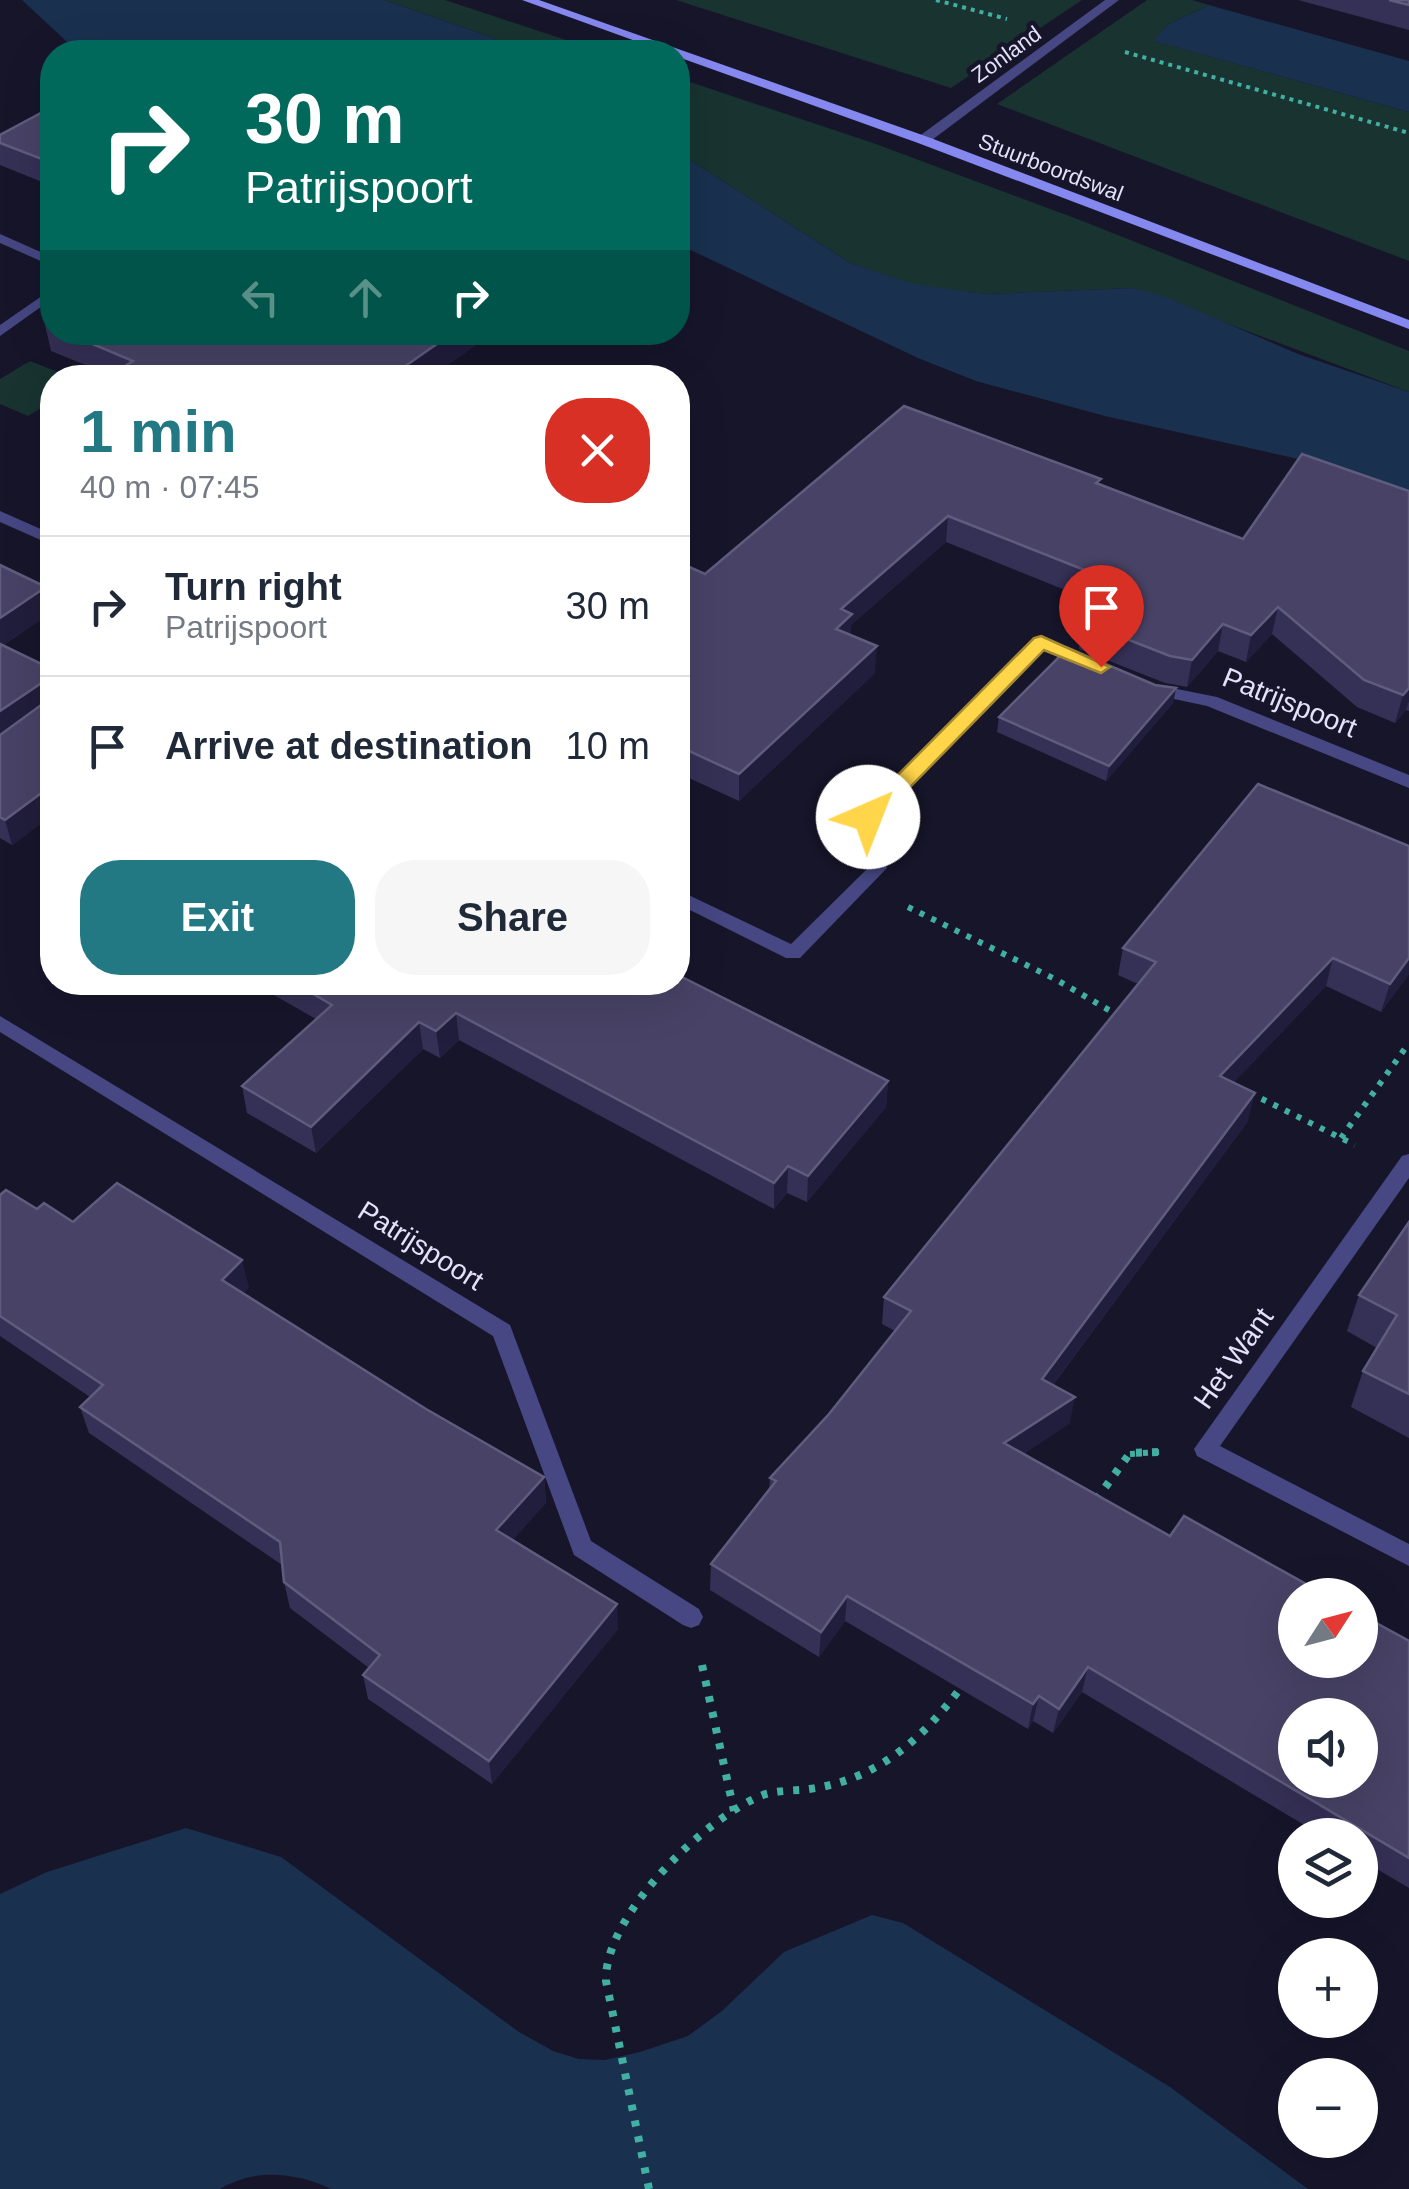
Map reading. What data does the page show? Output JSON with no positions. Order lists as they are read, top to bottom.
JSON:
{
  "streets": {
    "street": [
      "Zonland",
      "Stuurboordswal",
      "Patrijspoort",
      "Het Want"
    ]
  },
  "crossings": [
    ["Zonland", "Stuurboordswal"]
  ],
  "north": "top right",
  "page": {
    "turn": ["30 m", "Patrijspoort"],
    "heading": ["1 min", "40 m · 07:45"],
    "list": [
      {
        "name": "Turn right",
        "note": "Patrijspoort",
        "value": "30 m"
      },
      {
        "name": "Arrive at destination",
        "value": "10 m"
      }
    ],
    "buttons": ["Exit", "Share"],
    "map_buttons": ["+", "−"]
  }
}
